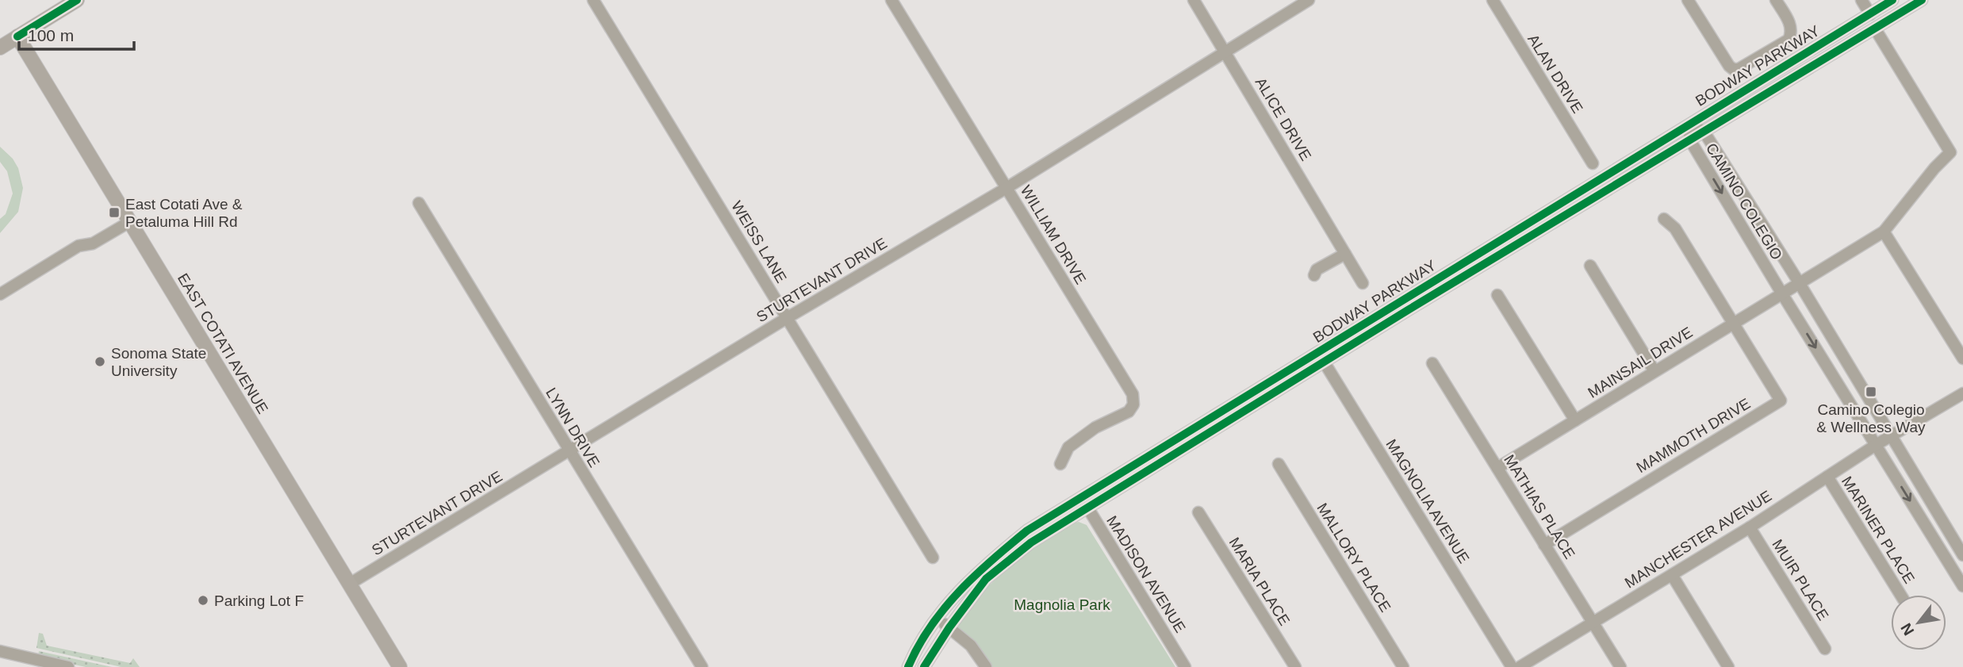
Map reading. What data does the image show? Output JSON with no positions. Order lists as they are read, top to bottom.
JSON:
{
  "streets": {
    "main road": ["EAST COTATI AVENUE"],
    "street": [
      "BODWAY PARKWAY",
      "ALAN DRIVE",
      "ALICE DRIVE",
      "CAMINO COLEGIO",
      "WILLIAM DRIVE",
      "WEISS LANE",
      "STURTEVANT DRIVE",
      "MAINSAIL DRIVE",
      "LYNN DRIVE",
      "MAMMOTH DRIVE",
      "MAGNOLIA AVENUE",
      "MATHIAS PLACE",
      "MARINER PLACE",
      "MANCHESTER AVENUE",
      "MALLORY PLACE",
      "MADISON AVENUE",
      "MUIR PLACE",
      "MARIA PLACE"
    ]
  },
  "crossings": [
    ["BODWAY PARKWAY", "CAMINO COLEGIO"],
    ["BODWAY PARKWAY", "MAGNOLIA AVENUE"],
    ["BODWAY PARKWAY", "MADISON AVENUE"],
    ["ALICE DRIVE", "STURTEVANT DRIVE"],
    ["CAMINO COLEGIO", "MAINSAIL DRIVE"],
    ["CAMINO COLEGIO", "MANCHESTER AVENUE"],
    ["WILLIAM DRIVE", "STURTEVANT DRIVE"],
    ["WEISS LANE", "STURTEVANT DRIVE"],
    ["STURTEVANT DRIVE", "EAST COTATI AVENUE"],
    ["STURTEVANT DRIVE", "LYNN DRIVE"],
    ["MAINSAIL DRIVE", "MAMMOTH DRIVE"],
    ["MAINSAIL DRIVE", "MATHIAS PLACE"],
    ["MAMMOTH DRIVE", "MATHIAS PLACE"],
    ["MATHIAS PLACE", "MANCHESTER AVENUE"],
    ["MARINER PLACE", "MANCHESTER AVENUE"],
    ["MANCHESTER AVENUE", "MUIR PLACE"]
  ],
  "parks": ["Magnolia Park"],
  "places": {
    "transit": ["East Cotati Ave & Petaluma Hill Rd", "Camino Colegio & Wellness Way"],
    "other": ["Sonoma State University", "Parking Lot F"]
  },
  "scale_bar": "100 m",
  "north": "bottom left"
}
